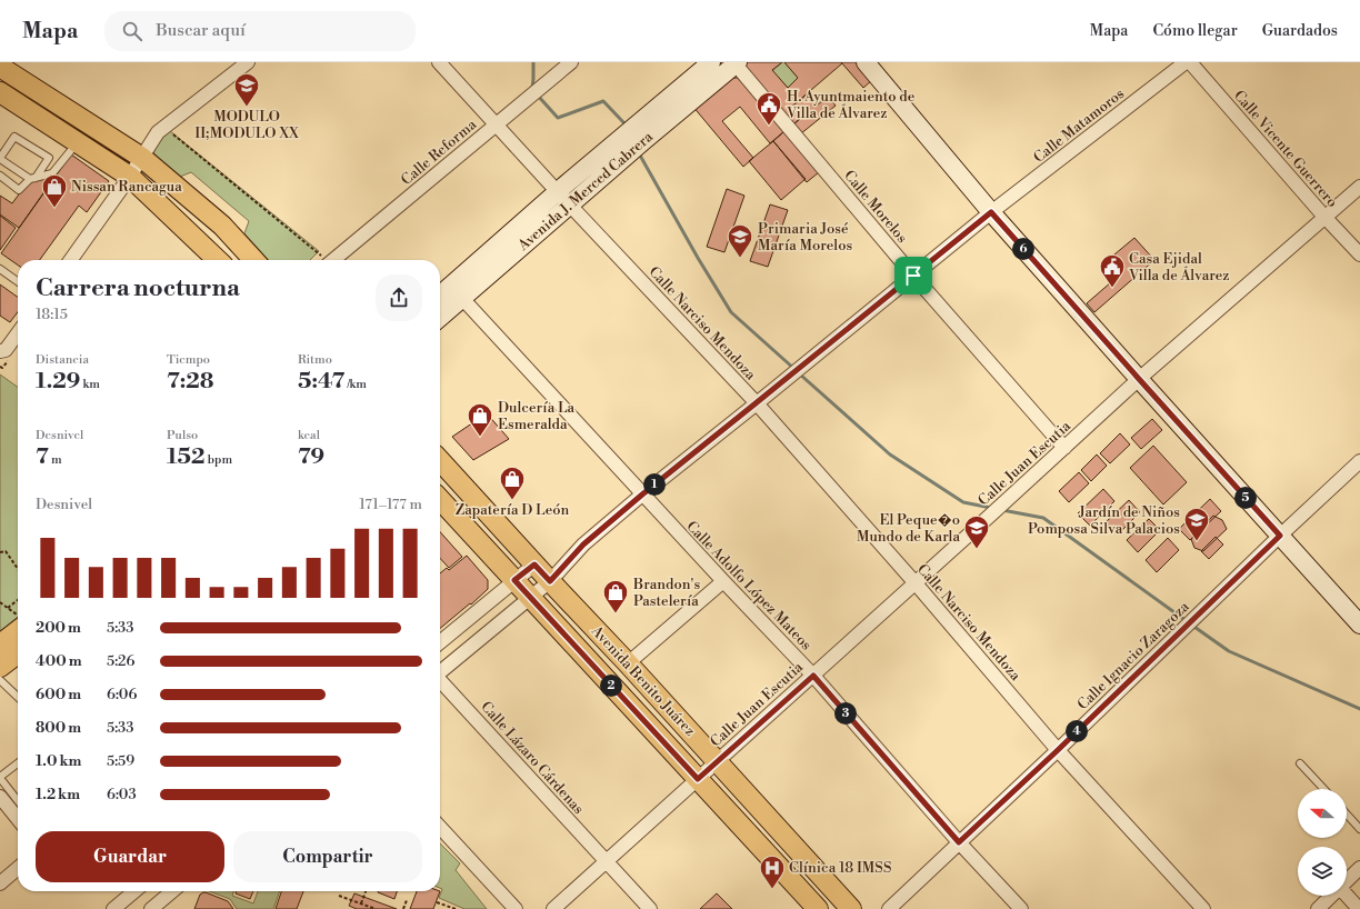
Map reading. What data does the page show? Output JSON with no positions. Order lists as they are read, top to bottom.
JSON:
{
  "streets": {
    "main road": ["Avenida Benito Juárez"],
    "street": [
      "Calle Matamoros",
      "Calle Vicente Guerrero",
      "Calle Reforma",
      "Avenida J. Merced Cabrera",
      "Calle Morelos",
      "Calle Narciso Mendoza",
      "Calle Juan Escutia",
      "Calle Adolfo López Mateos",
      "Calle Ignacio Zaragoza",
      "Calle Lázaro Cárdenas"
    ]
  },
  "crossings": [
    ["Calle Matamoros", "Calle Morelos"],
    ["Calle Matamoros", "Calle Narciso Mendoza"],
    ["Calle Matamoros", "Calle Adolfo López Mateos"],
    ["Calle Matamoros", "Avenida Benito Juárez"],
    ["Calle Vicente Guerrero", "Calle Juan Escutia"],
    ["Calle Reforma", "Calle Narciso Mendoza"],
    ["Avenida J. Merced Cabrera", "Calle Morelos"],
    ["Avenida J. Merced Cabrera", "Calle Narciso Mendoza"],
    ["Avenida J. Merced Cabrera", "Calle Adolfo López Mateos"],
    ["Calle Morelos", "Calle Juan Escutia"],
    ["Calle Narciso Mendoza", "Calle Juan Escutia"],
    ["Calle Narciso Mendoza", "Calle Ignacio Zaragoza"],
    ["Calle Juan Escutia", "Calle Adolfo López Mateos"],
    ["Calle Juan Escutia", "Avenida Benito Juárez"],
    ["Calle Juan Escutia", "Calle Lázaro Cárdenas"],
    ["Calle Adolfo López Mateos", "Calle Ignacio Zaragoza"]
  ],
  "places": {
    "school or university": [
      "MODULO II;MODULO XX",
      "Primaria José María Morelos",
      "Jardín de Niños Pomposa Silva Palacios",
      "El Peque�o Mundo de Karla"
    ],
    "public building": ["H. Ayuntmaiento de Villa de Álvarez", "Casa Ejidal Villa de Álvarez"],
    "shop": [
      "Nissan Rancagua",
      "Dulcería La Esmeralda",
      "Zapatería D León",
      "Brandon's Pastelería"
    ],
    "hospital": ["Clínica 18 IMSS"]
  },
  "north": "left",
  "page": {
    "header": "Mapa",
    "search": "Buscar aquí",
    "nav": ["Mapa", "Cómo llegar", "Guardados"],
    "pins": [
      "6",
      "1",
      "5",
      "2",
      "3",
      "4"
    ],
    "heading": ["Carrera nocturna", "18:15"],
    "stats": [
      ["Distancia", "1.29 km"],
      ["Tiempo", "7:28"],
      ["Ritmo", "5:47 /km"],
      ["Desnivel", "7 m"],
      ["Pulso", "152 bpm"],
      ["kcal", "79"]
    ],
    "chart": ["Desnivel", "171–177 m"],
    "list": [
      {
        "name": "200 m",
        "note": "5:33"
      },
      {
        "name": "400 m",
        "note": "5:26"
      },
      {
        "name": "600 m",
        "note": "6:06"
      },
      {
        "name": "800 m",
        "note": "5:33"
      },
      {
        "name": "1.0 km",
        "note": "5:59"
      },
      {
        "name": "1.2 km",
        "note": "6:03"
      }
    ],
    "buttons": ["Guardar", "Compartir"]
  }
}
